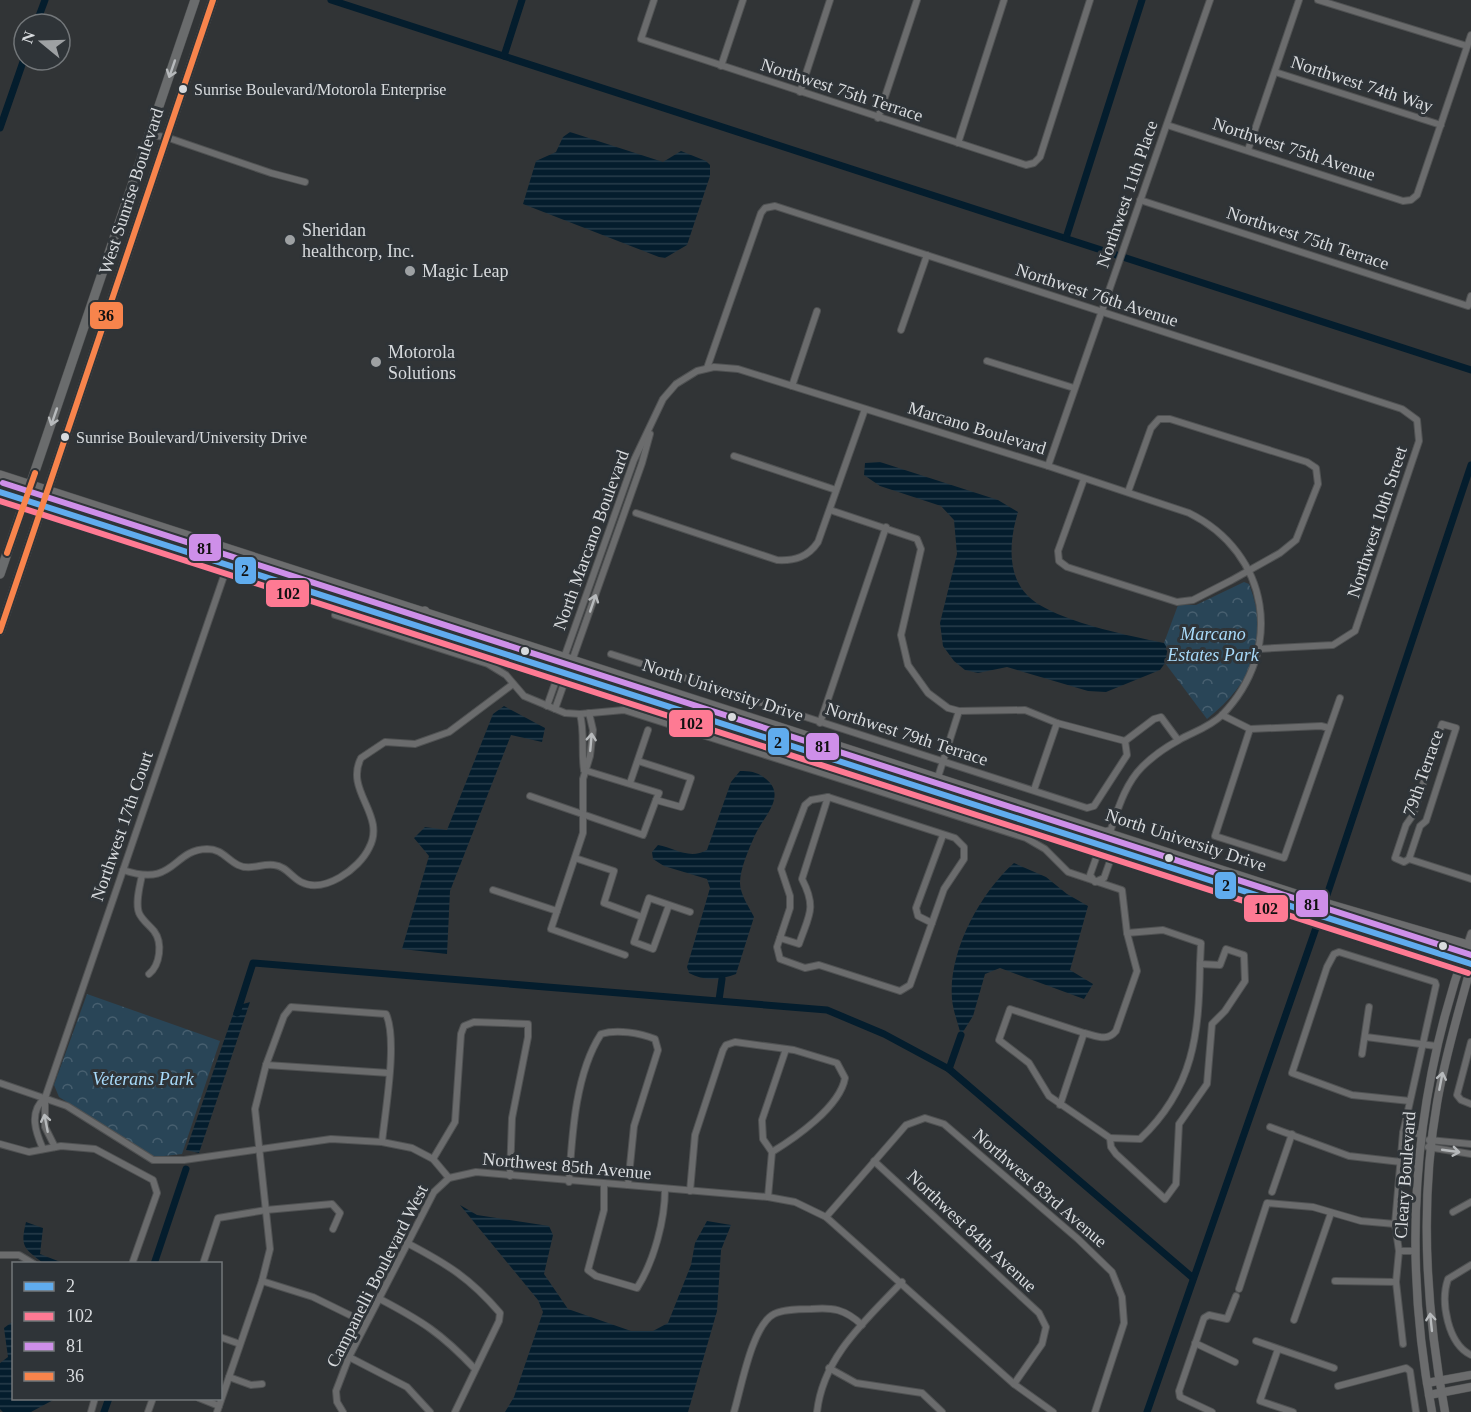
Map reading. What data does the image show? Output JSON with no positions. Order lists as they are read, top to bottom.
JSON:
{
  "streets": {
    "highway": ["West Sunrise Boulevard"],
    "main road": ["North University Drive"],
    "street": [
      "Northwest 74th Way",
      "Northwest 75th Terrace",
      "Northwest 75th Avenue",
      "Northwest 11th Place",
      "Northwest 76th Avenue",
      "Marcano Boulevard",
      "Northwest 10th Street",
      "North Marcano Boulevard",
      "Northwest 79th Terrace",
      "79th Terrace",
      "Northwest 17th Court",
      "Northwest 85th Avenue",
      "Cleary Boulevard",
      "Northwest 83rd Avenue",
      "Northwest 84th Avenue",
      "Campanelli Boulevard West"
    ]
  },
  "crossings": [
    ["Northwest 74th Way", "Northwest 75th Avenue"],
    ["Northwest 75th Terrace", "Northwest 11th Place"],
    ["Northwest 75th Avenue", "Northwest 11th Place"],
    ["West Sunrise Boulevard", "North University Drive"],
    ["Northwest 11th Place", "Northwest 76th Avenue"],
    ["Northwest 11th Place", "Marcano Boulevard"],
    ["Northwest 76th Avenue", "Marcano Boulevard"],
    ["Northwest 76th Avenue", "Northwest 10th Street"],
    ["Marcano Boulevard", "Northwest 10th Street"],
    ["Marcano Boulevard", "North Marcano Boulevard"],
    ["North Marcano Boulevard", "North University Drive"],
    ["North University Drive", "Northwest 17th Court"],
    ["North University Drive", "Cleary Boulevard"],
    ["Northwest 85th Avenue", "Northwest 84th Avenue"],
    ["Northwest 85th Avenue", "Campanelli Boulevard West"],
    ["Northwest 83rd Avenue", "Northwest 84th Avenue"]
  ],
  "parks": ["Marcano Estates Park", "Veterans Park"],
  "places": [
    "Sunrise Boulevard/Motorola Enterprise",
    "Sheridan healthcorp, Inc.",
    "Magic Leap",
    "Motorola Solutions",
    "Sunrise Boulevard/University Drive"
  ],
  "lines": [
    "transit line 36",
    "transit line 81",
    "transit line 2",
    "transit line 102"
  ],
  "legend": [
    "2",
    "102",
    "81",
    "36"
  ],
  "north": "left"
}
